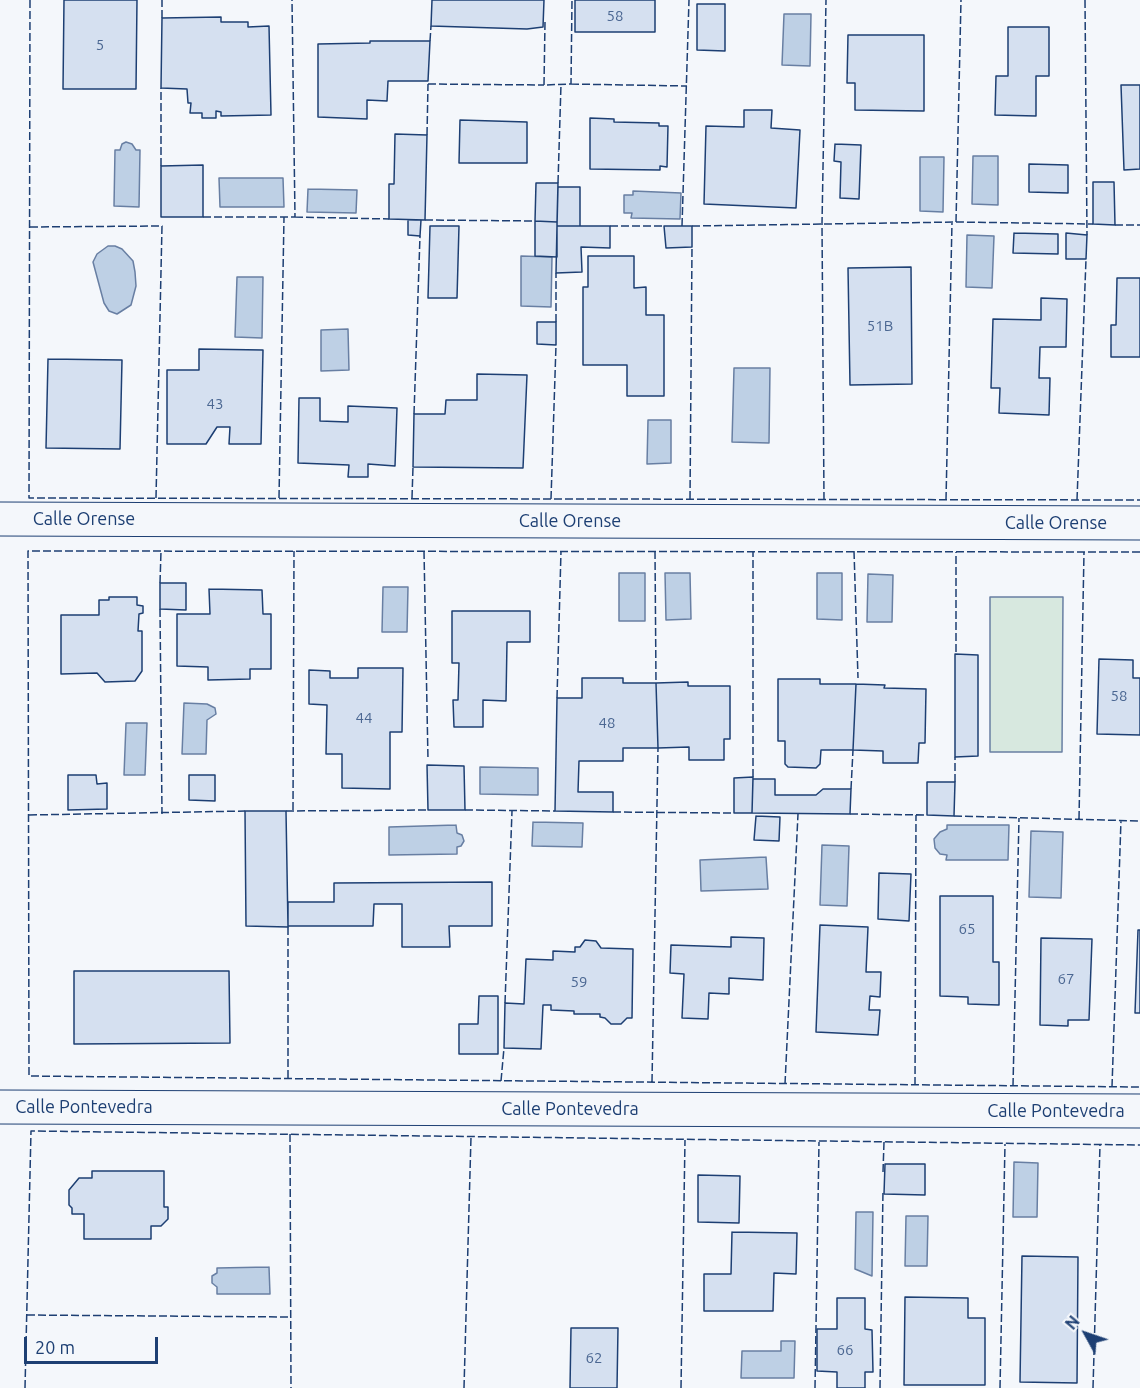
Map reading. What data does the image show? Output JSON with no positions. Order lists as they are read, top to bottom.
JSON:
{
  "streets": {
    "street": ["Calle Orense", "Calle Pontevedra"]
  },
  "house_numbers": [
    "58",
    "5",
    "51B",
    "43",
    "58",
    "44",
    "48",
    "65",
    "67",
    "59",
    "66",
    "62"
  ],
  "scale_bar": "20 m",
  "north": "top left"
}
